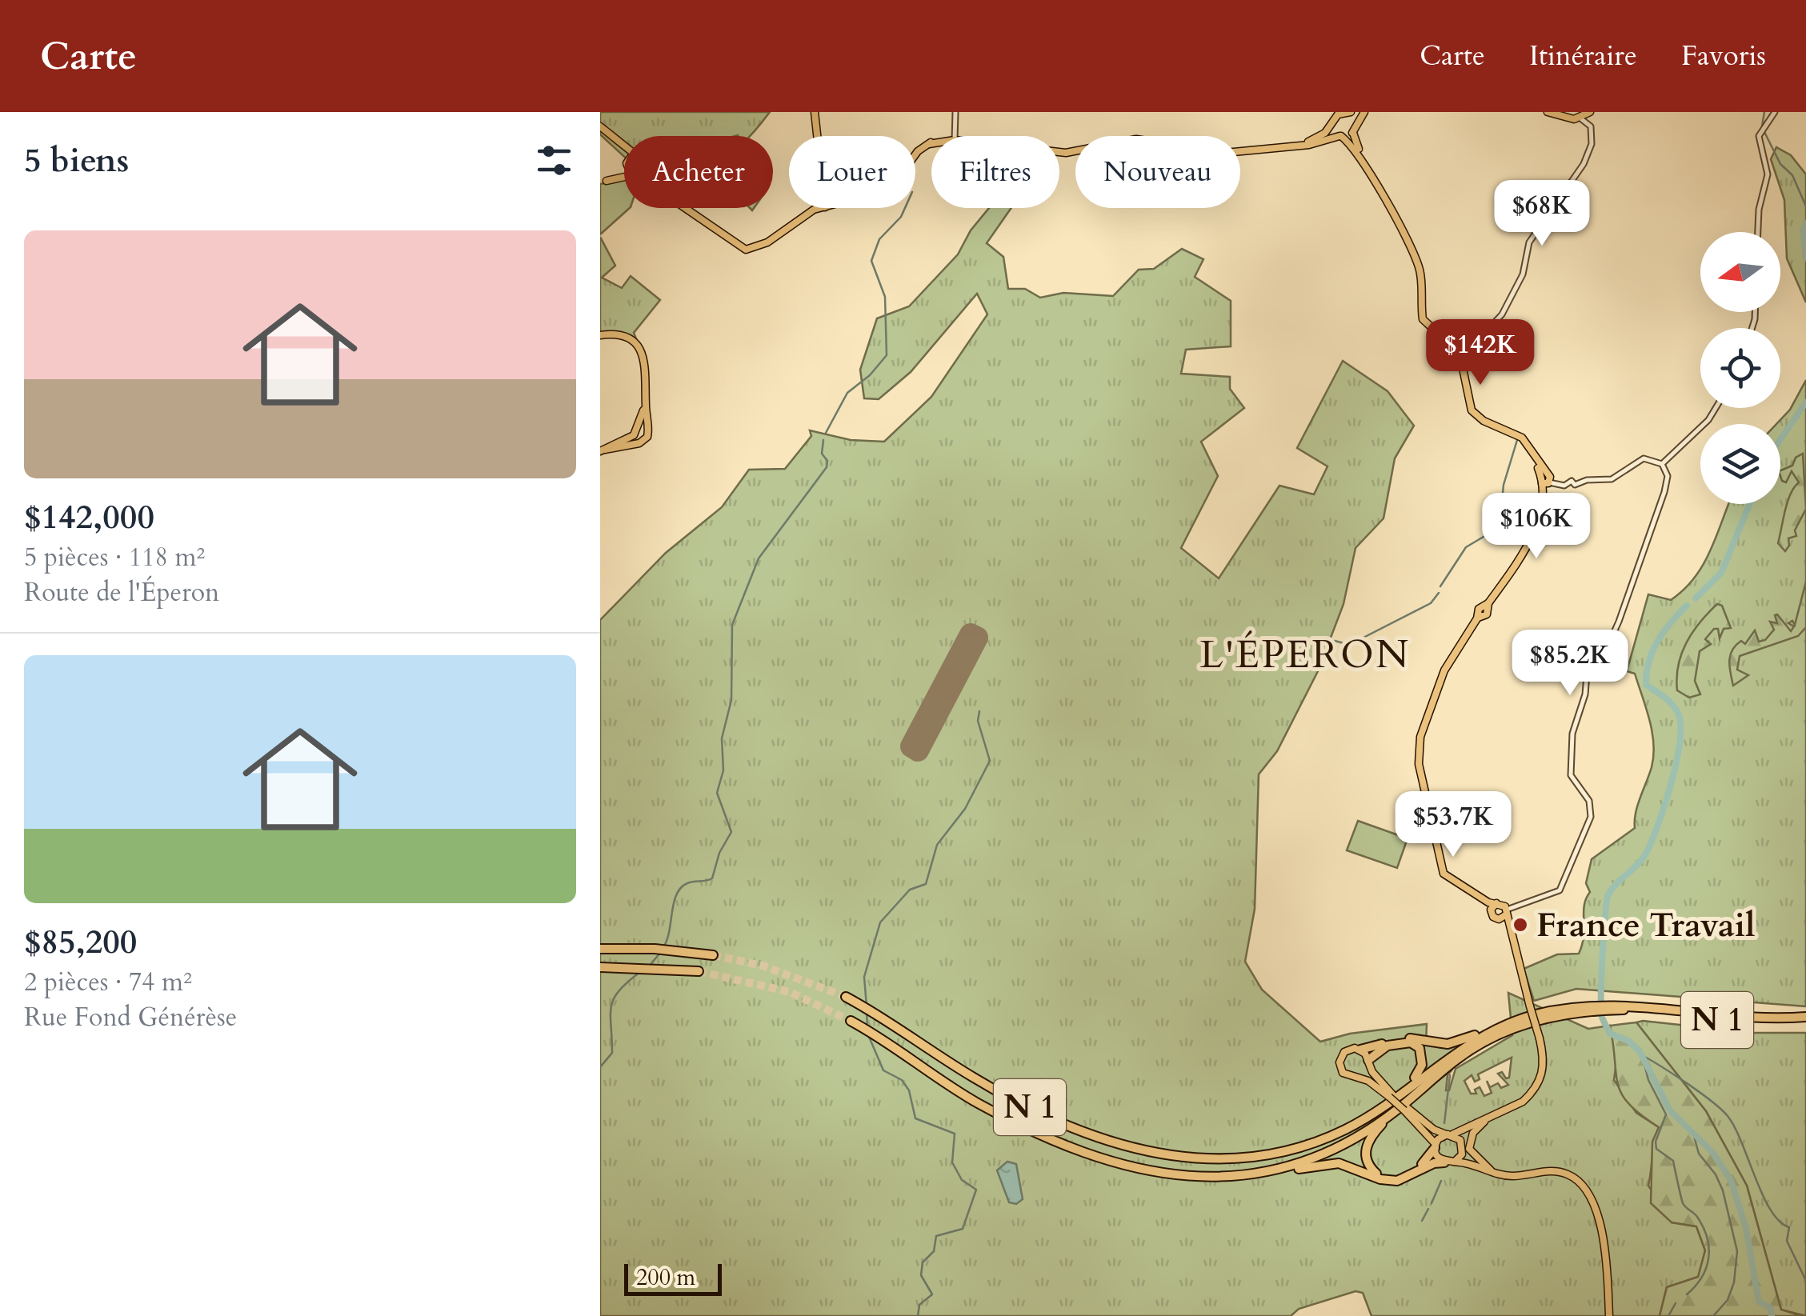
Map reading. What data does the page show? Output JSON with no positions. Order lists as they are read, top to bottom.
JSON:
{
  "streets": {
    "highway": ["N 1"]
  },
  "districts": ["L'ÉPERON"],
  "places": ["France Travail"],
  "scale_bar": "200 m",
  "north": "left",
  "page": {
    "header": "Carte",
    "nav": ["Carte", "Itinéraire", "Favoris"],
    "heading": "5 biens",
    "chip": [
      "Acheter",
      "Louer",
      "Filtres",
      "Nouveau"
    ],
    "price": [
      "$68K",
      "$142K",
      "$106K",
      "$85.2K",
      "$53.7K"
    ],
    "list": [
      {
        "name": "$142,000",
        "note": "5 pièces · 118 m² · Route de l'Éperon"
      },
      {
        "name": "$85,200",
        "note": "2 pièces · 74 m² · Rue Fond Générèse"
      }
    ],
    "scale": "200 m"
  }
}
